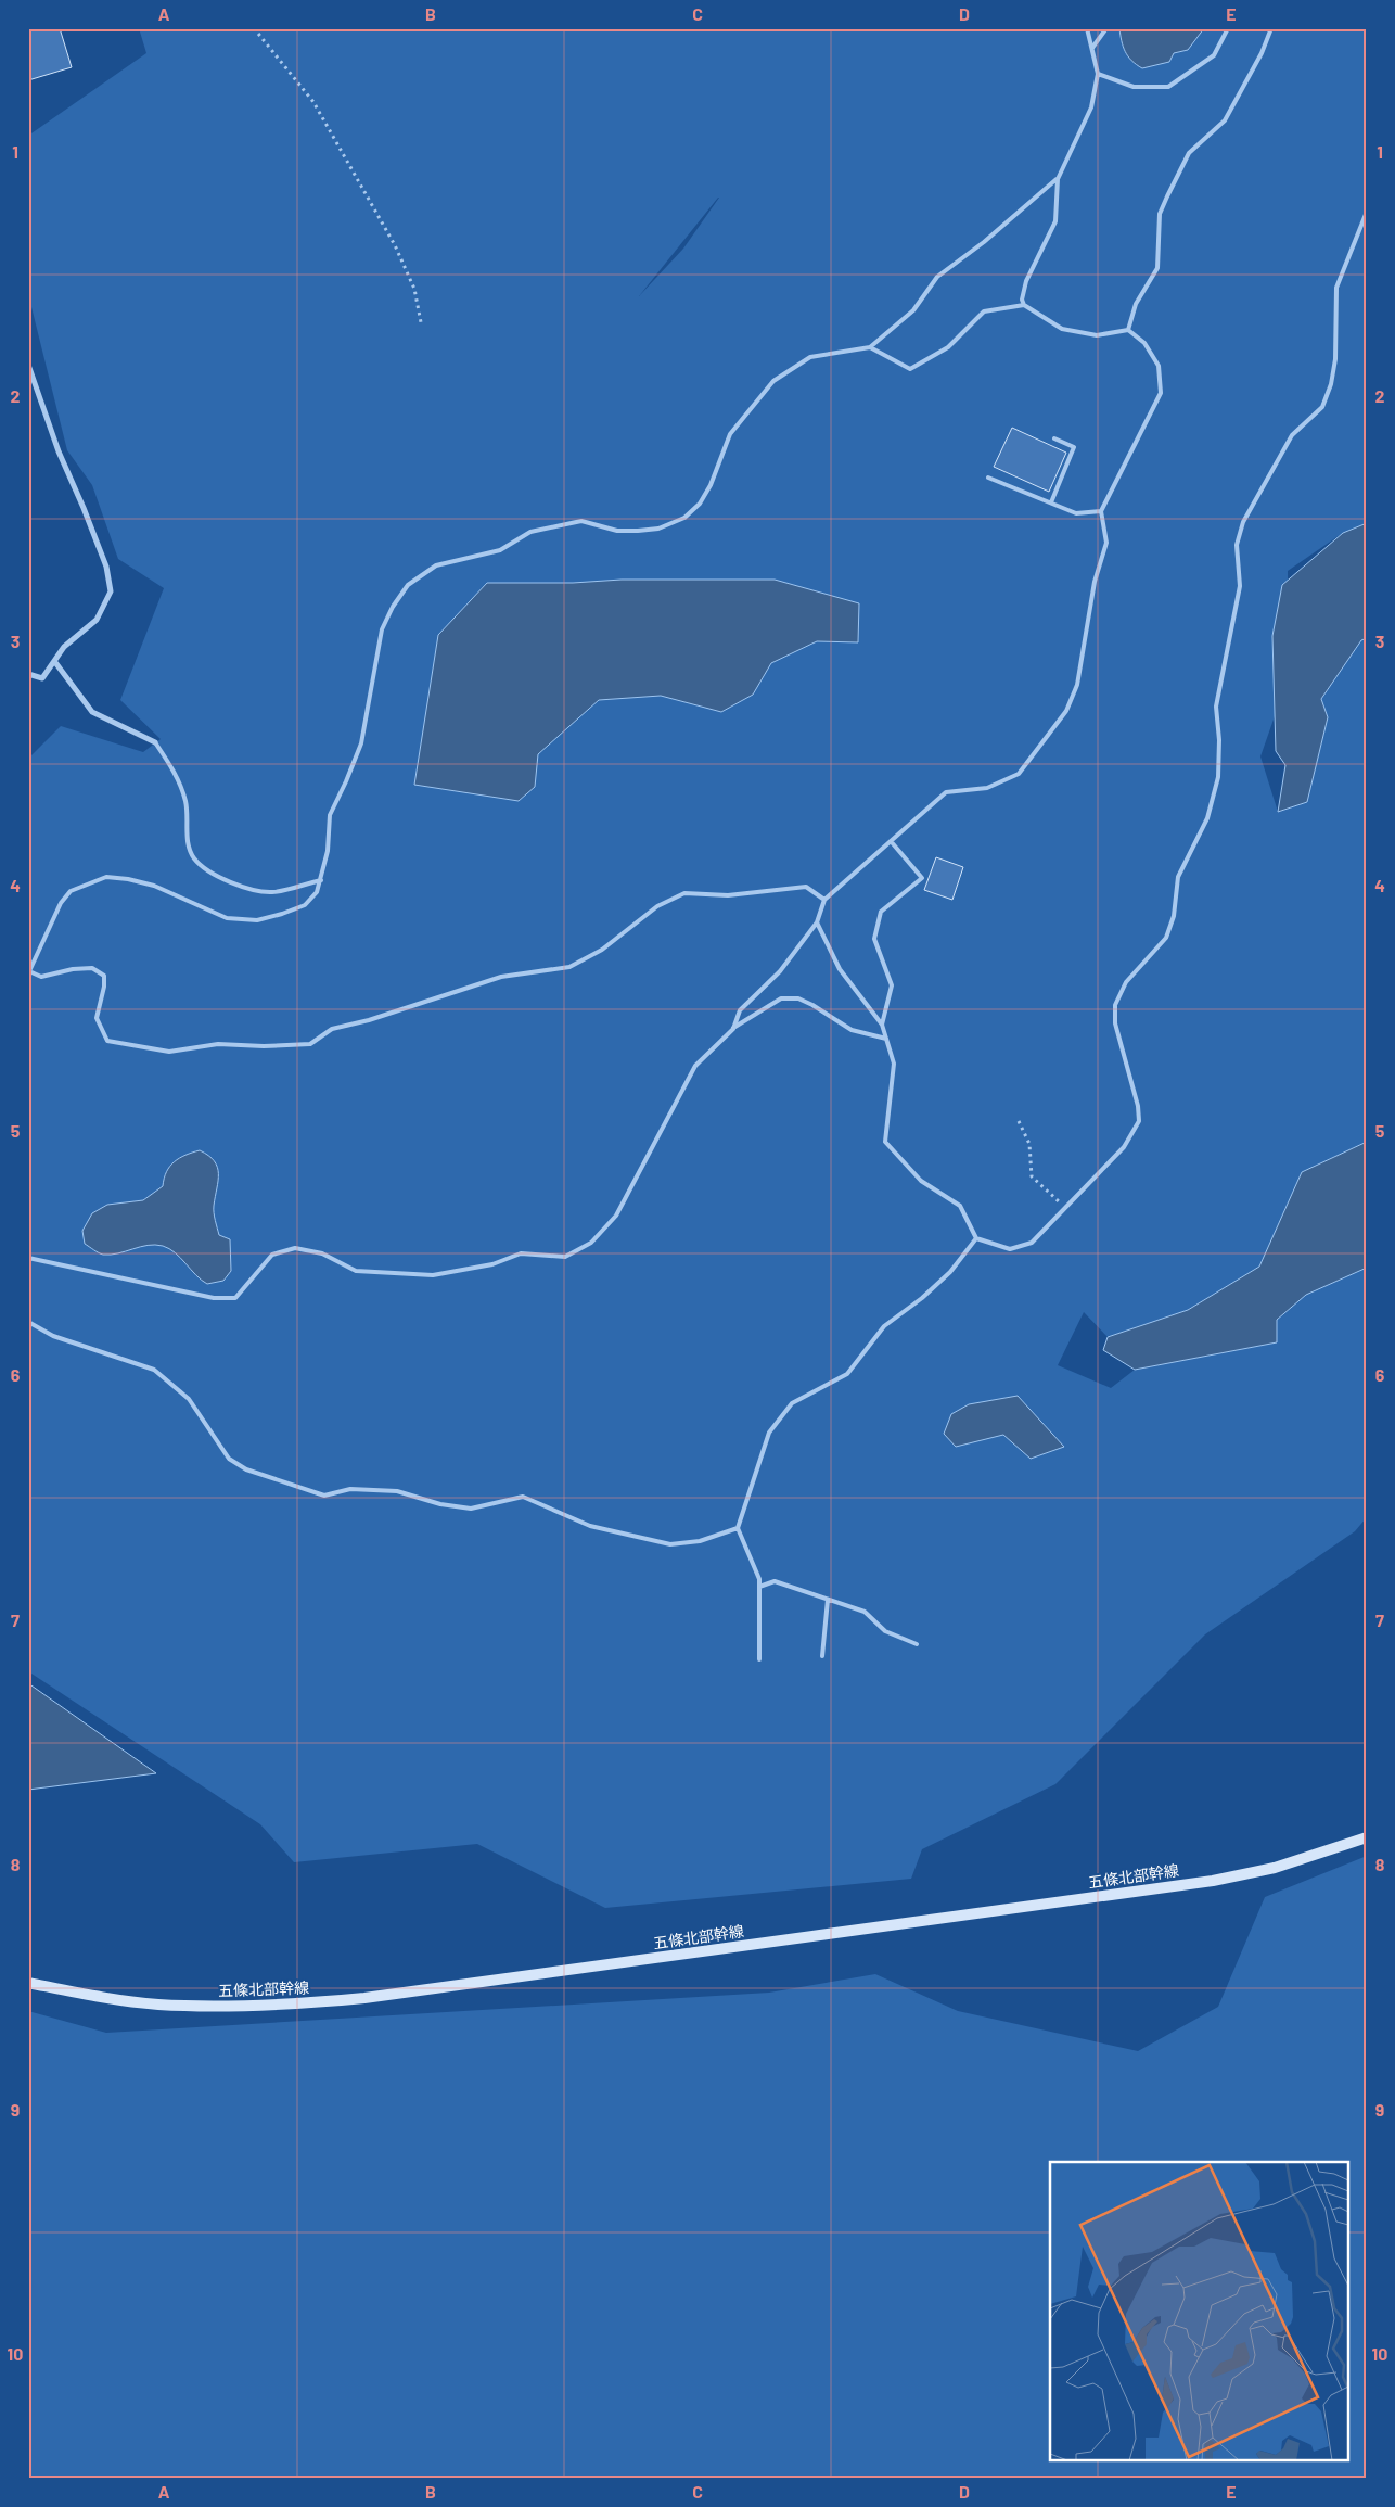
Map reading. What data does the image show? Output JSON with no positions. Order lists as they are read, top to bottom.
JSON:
{
  "streets": {
    "street": ["五條北部幹線"]
  },
  "grid": {
    "columns": [
      "A",
      "B",
      "C",
      "D",
      "E"
    ],
    "rows": [
      "1",
      "2",
      "3",
      "4",
      "5",
      "6",
      "7",
      "8",
      "9",
      "10"
    ]
  }
}
